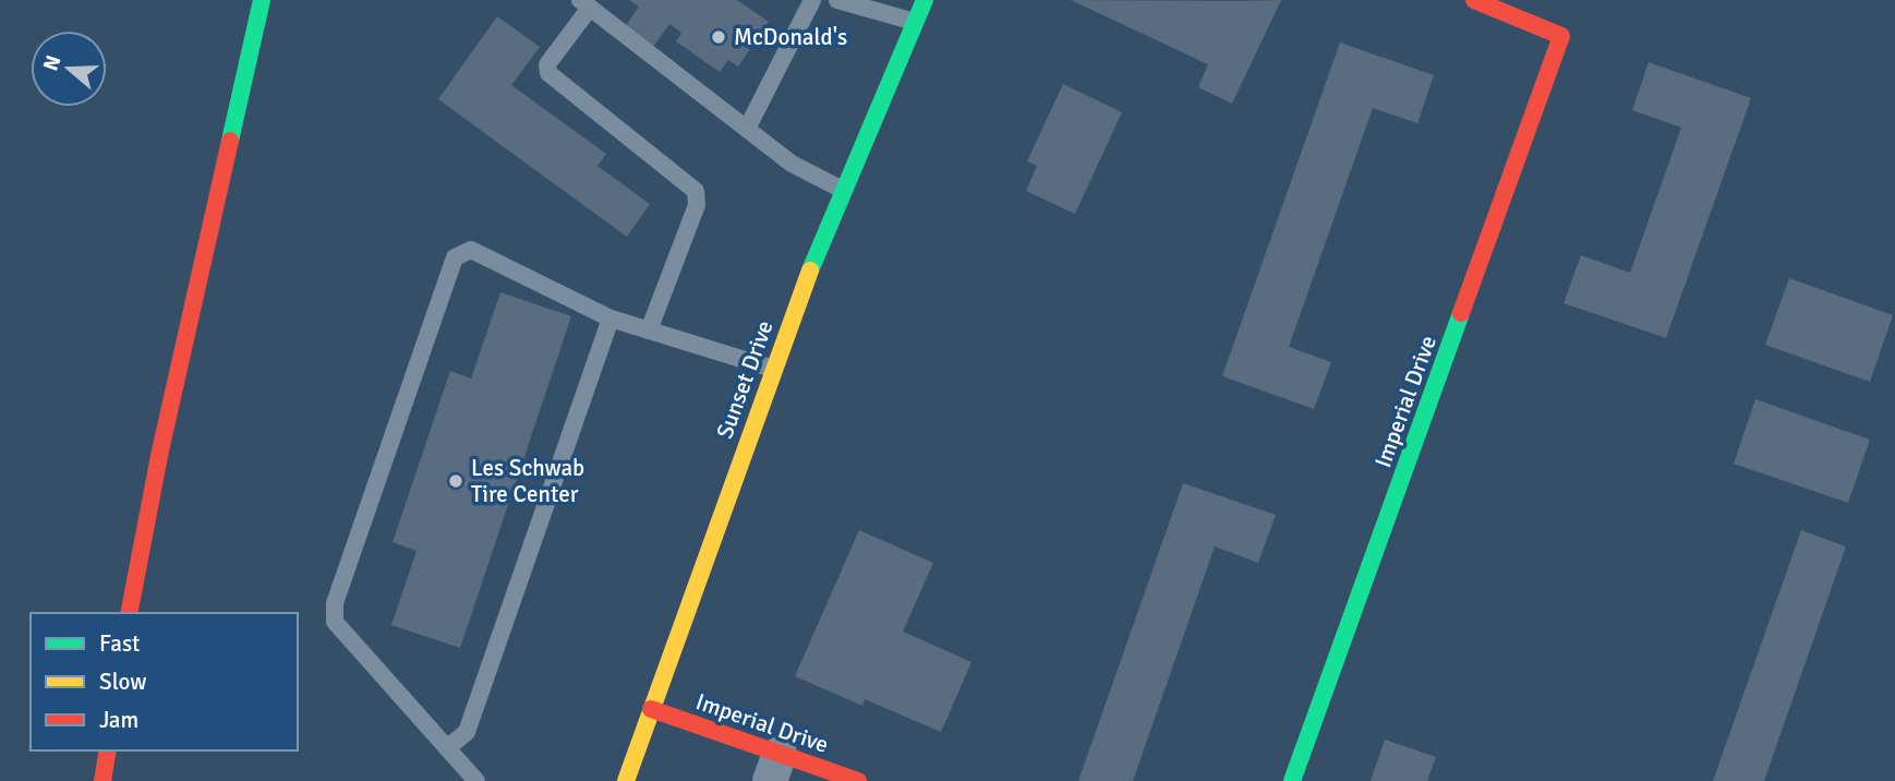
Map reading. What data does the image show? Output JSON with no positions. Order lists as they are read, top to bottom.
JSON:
{
  "streets": {
    "main road": ["Sunset Drive", "Imperial Drive"]
  },
  "crossings": [
    ["Sunset Drive", "Imperial Drive"]
  ],
  "places": ["McDonald's", "Les Schwab Tire Center"],
  "legend": ["Fast", "Slow", "Jam"],
  "north": "left"
}
